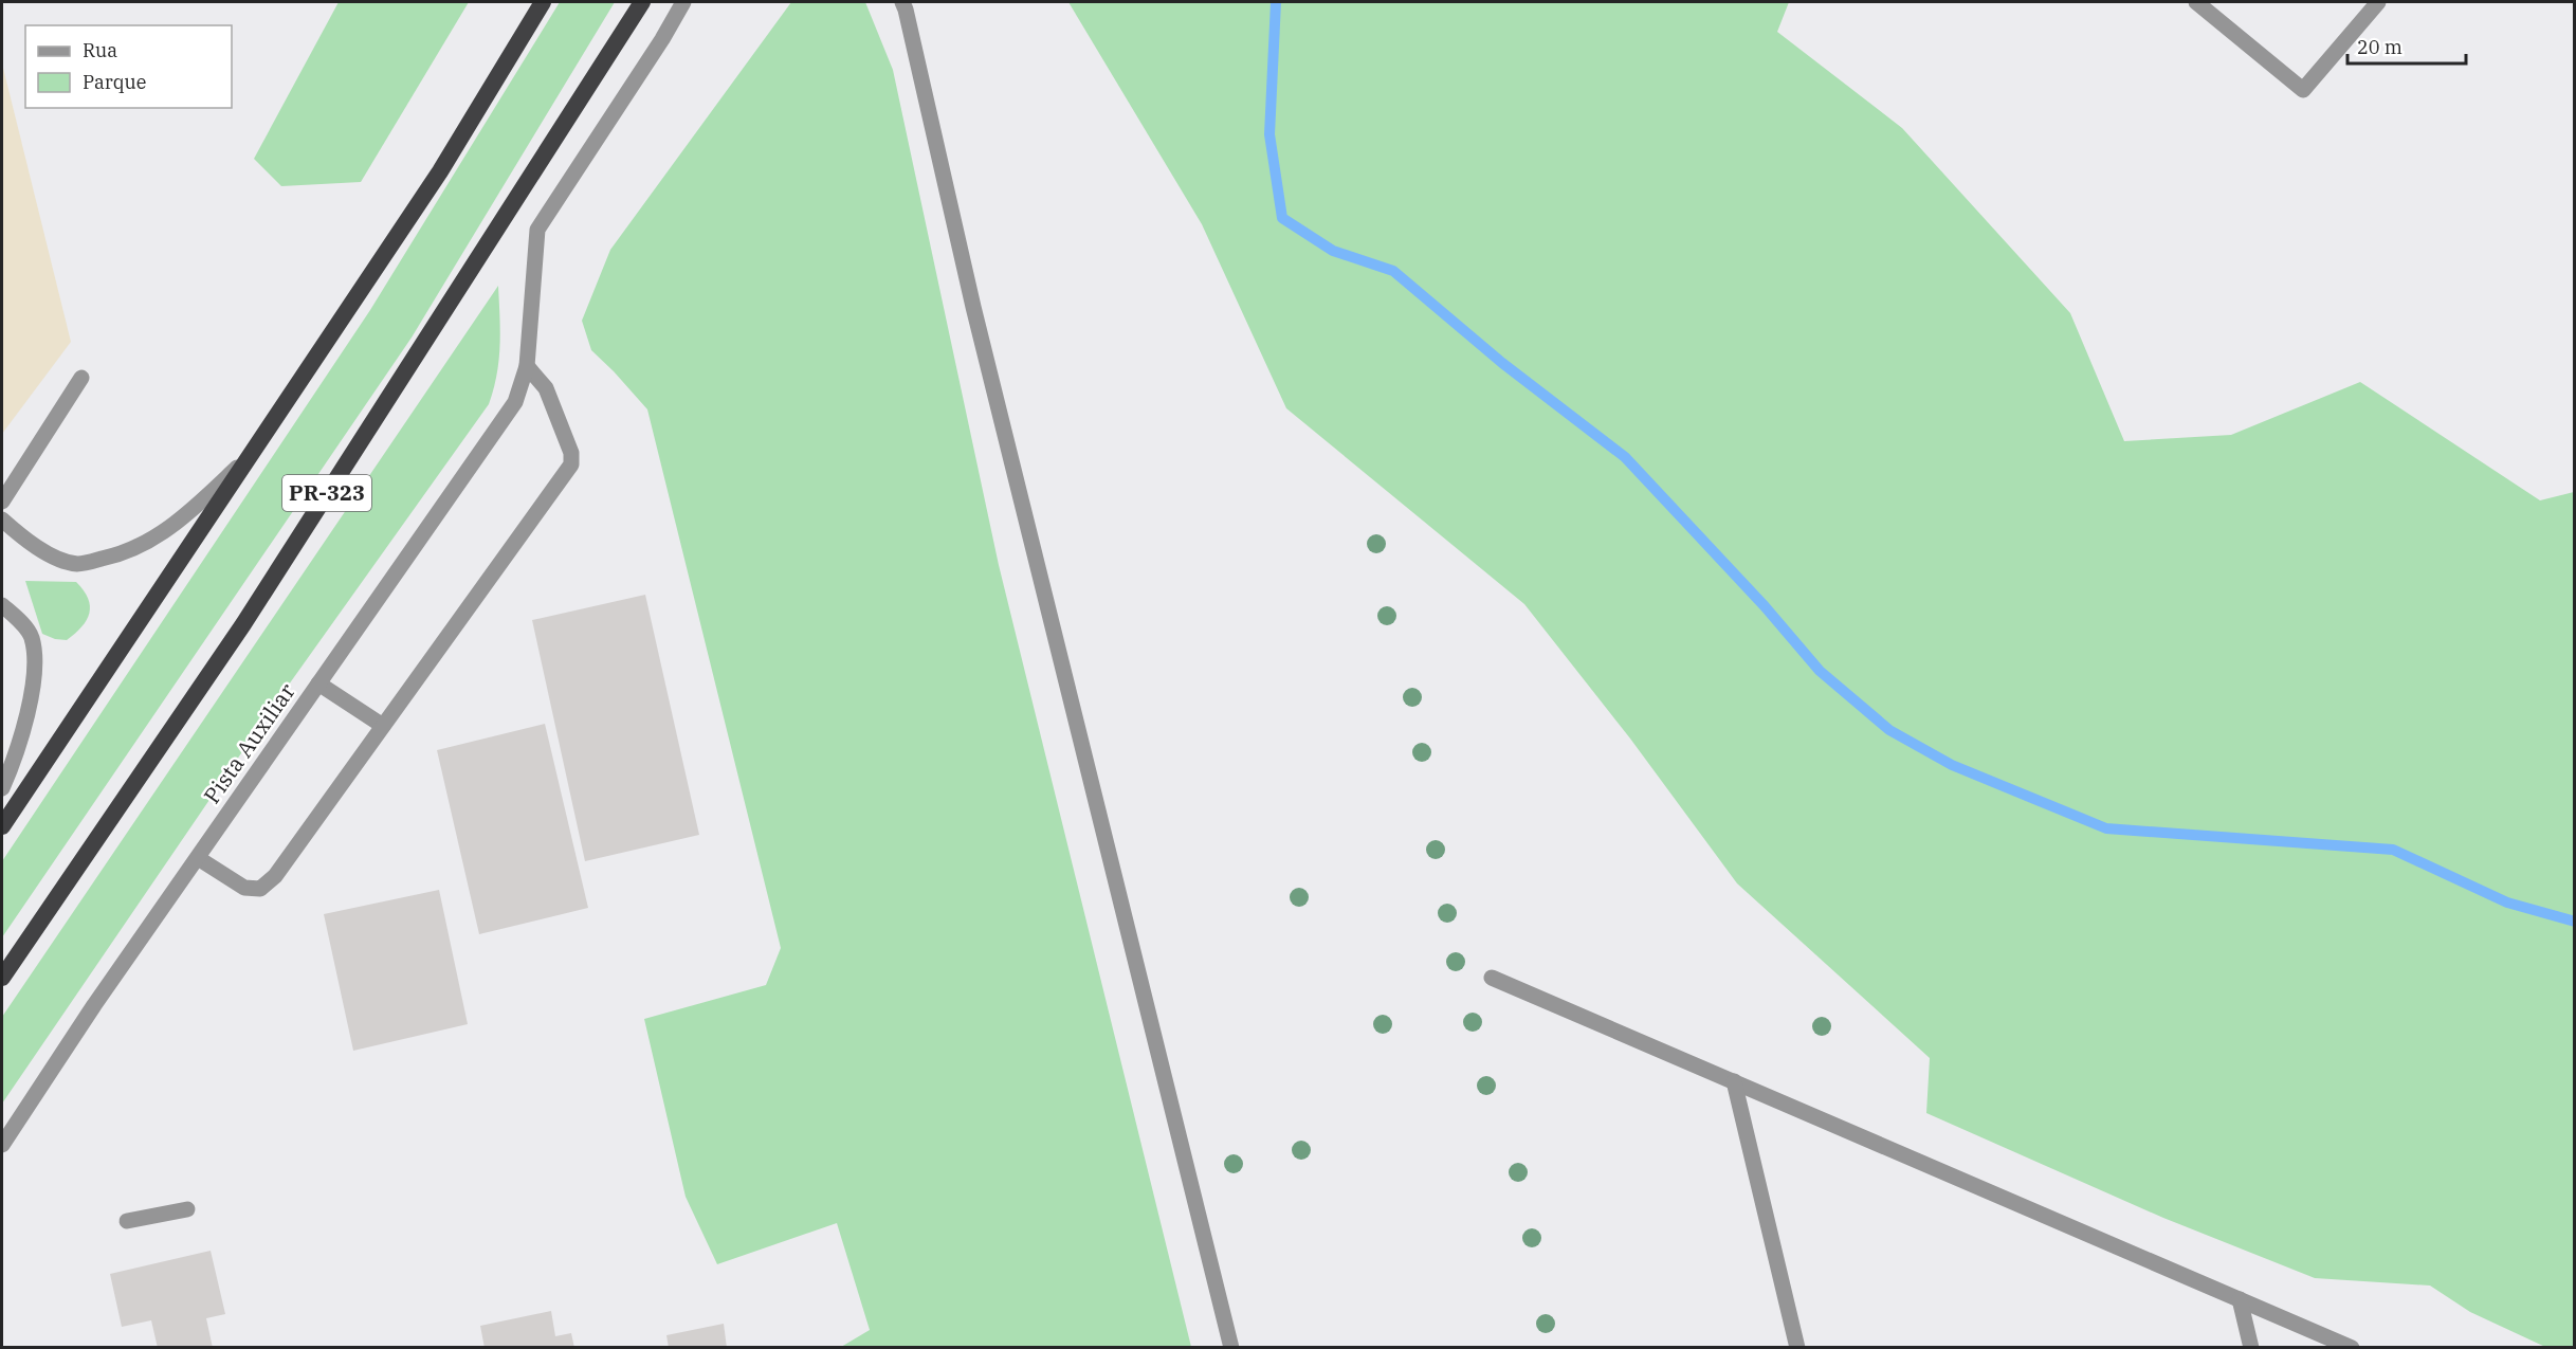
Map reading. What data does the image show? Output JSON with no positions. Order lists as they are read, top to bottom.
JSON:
{
  "streets": {
    "highway": ["PR-323"],
    "street": ["Pista Auxiliar"]
  },
  "legend": ["Rua", "Parque"],
  "scale_bar": "20 m"
}
